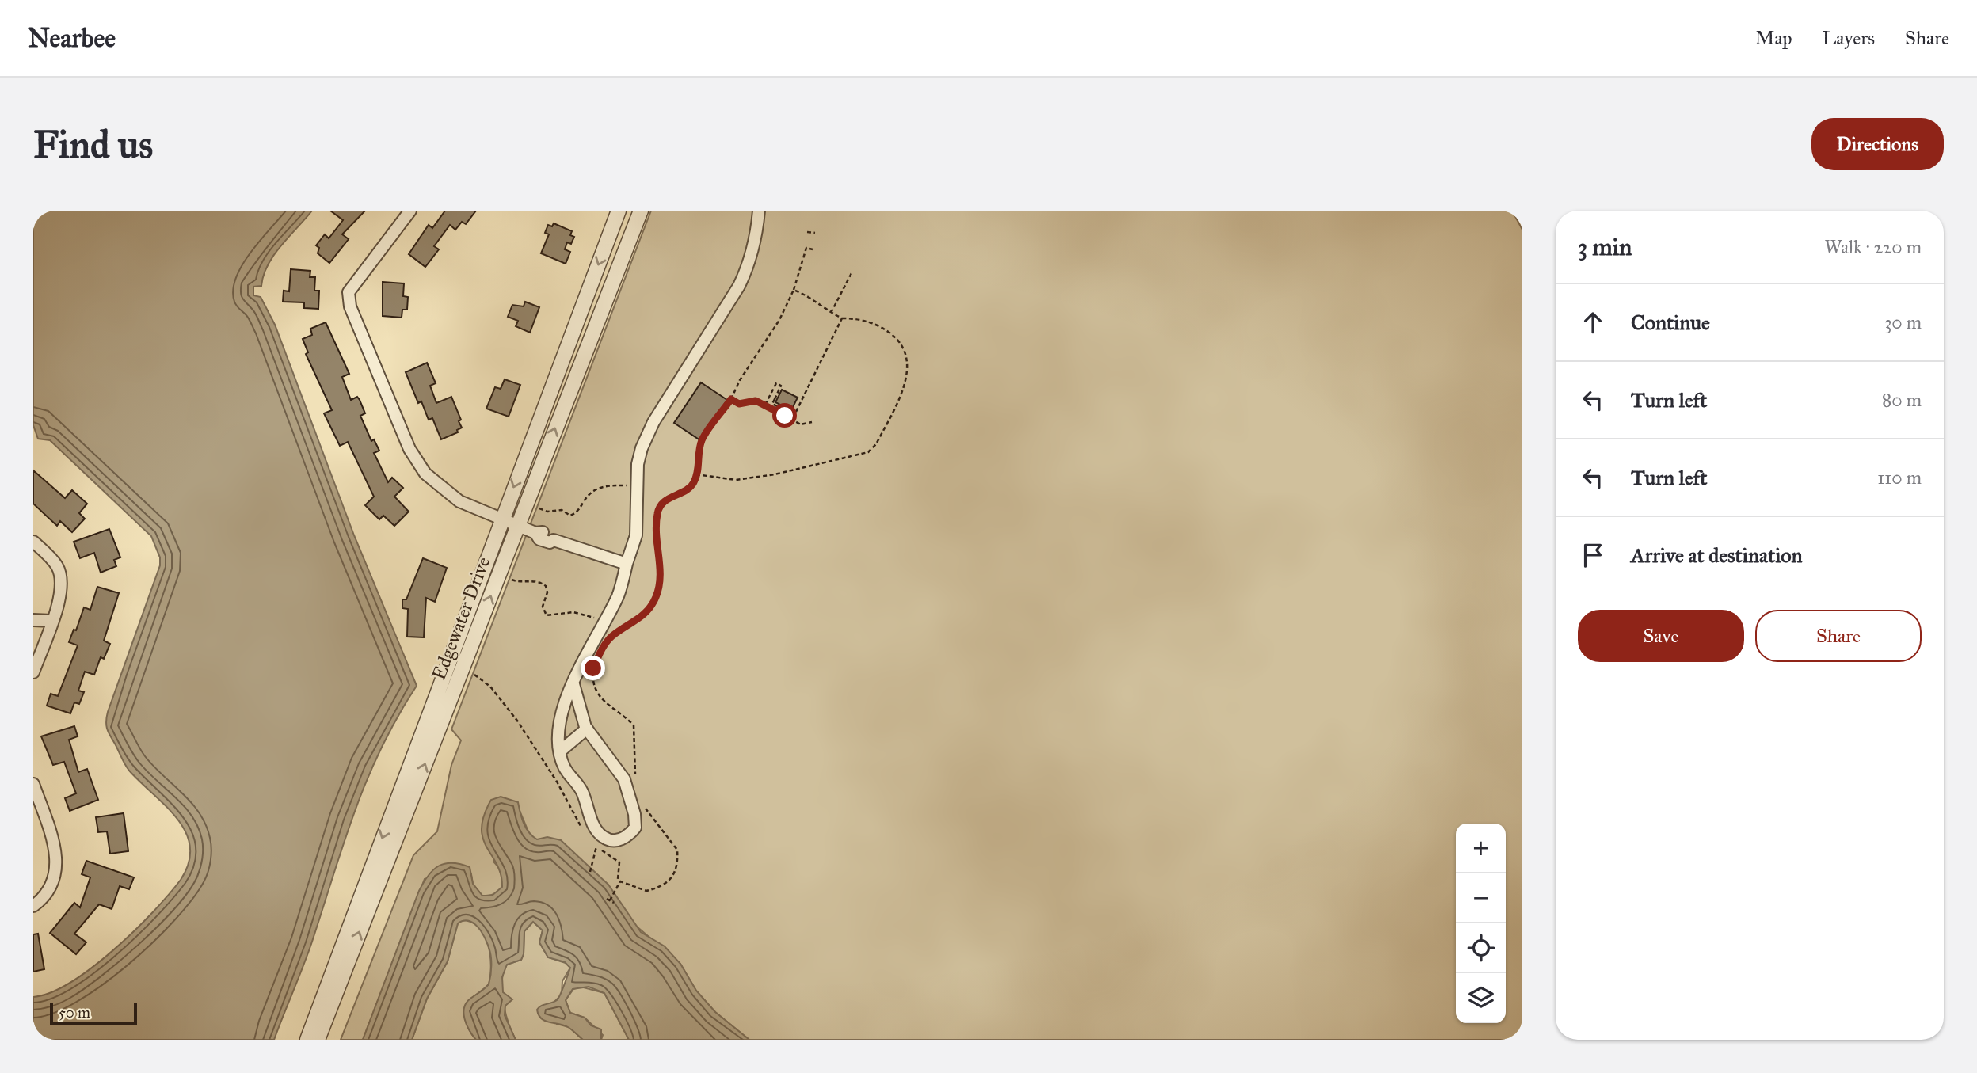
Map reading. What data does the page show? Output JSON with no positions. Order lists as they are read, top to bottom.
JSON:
{
  "streets": {
    "street": ["Edgewater Drive"]
  },
  "scale_bar": "50 m",
  "page": {
    "header": "Nearbee",
    "nav": ["Map", "Layers", "Share"],
    "buttons": [
      "Directions",
      ["Save", "Share"]
    ],
    "title": "Find us",
    "heading": ["3 min", "Walk · 220 m"],
    "list": [
      ["Continue", "30 m"],
      ["Turn left", "80 m"],
      ["Turn left", "110 m"],
      "Arrive at destination"
    ],
    "map_buttons": ["+", "−"],
    "scale": "50 m"
  }
}
